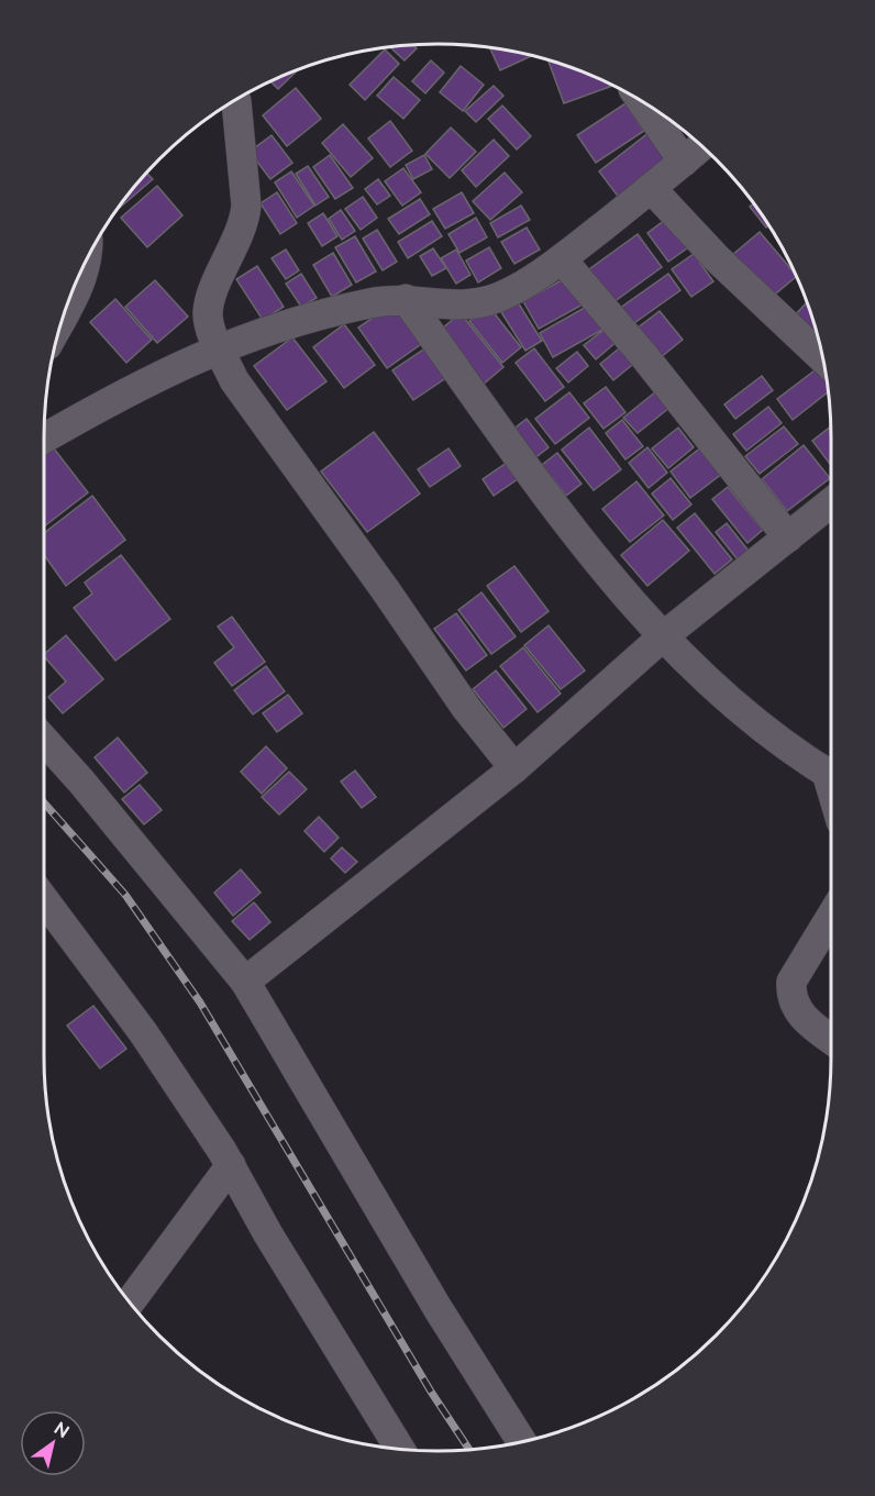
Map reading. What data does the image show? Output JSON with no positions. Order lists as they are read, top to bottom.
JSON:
{
  "north": "top right"
}
